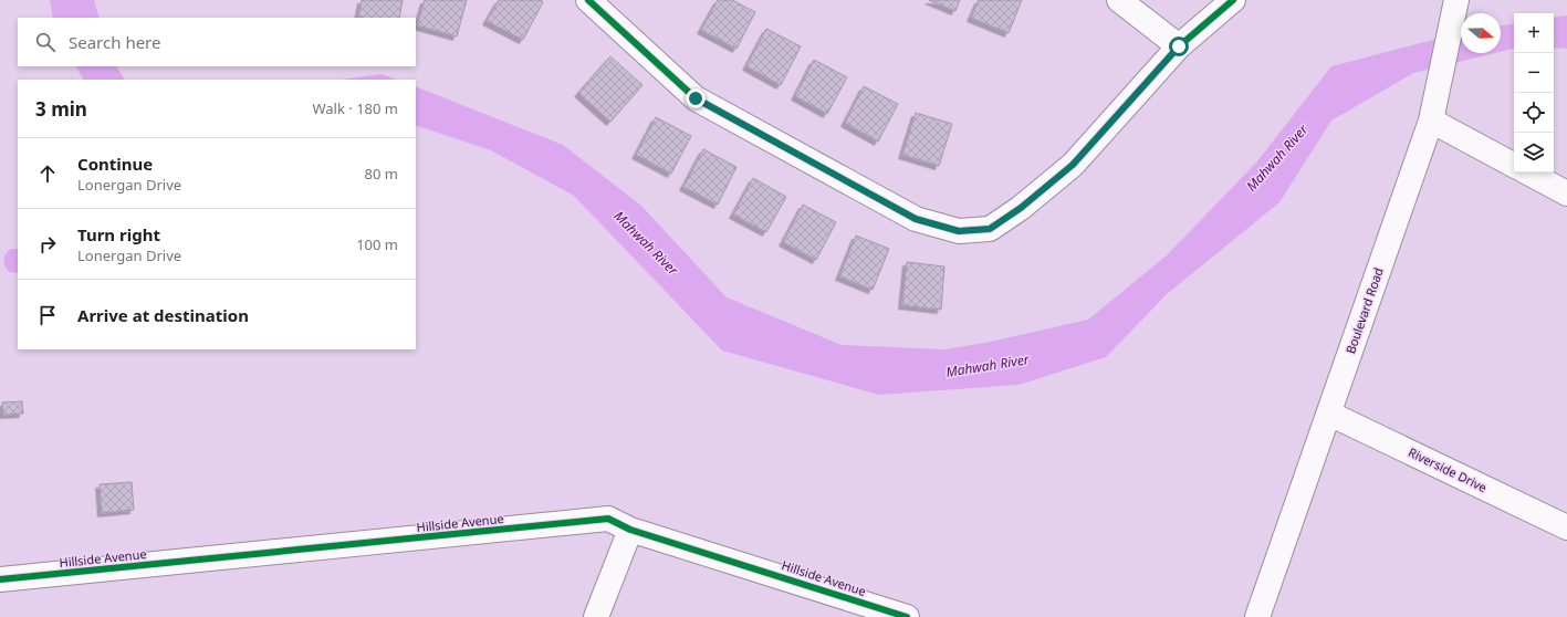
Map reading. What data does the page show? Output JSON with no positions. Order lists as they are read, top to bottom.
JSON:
{
  "streets": {
    "street": ["Boulevard Road", "Riverside Drive", "Hillside Avenue"]
  },
  "crossings": [
    ["Boulevard Road", "Riverside Drive"]
  ],
  "water": ["Mahwah River"],
  "north": "right",
  "page": {
    "map_buttons": ["+", "−"],
    "search": "Search here",
    "heading": ["3 min", "Walk · 180 m"],
    "list": [
      ["Continue", "Lonergan Drive", "80 m"],
      ["Turn right", "Lonergan Drive", "100 m"],
      "Arrive at destination"
    ]
  }
}
